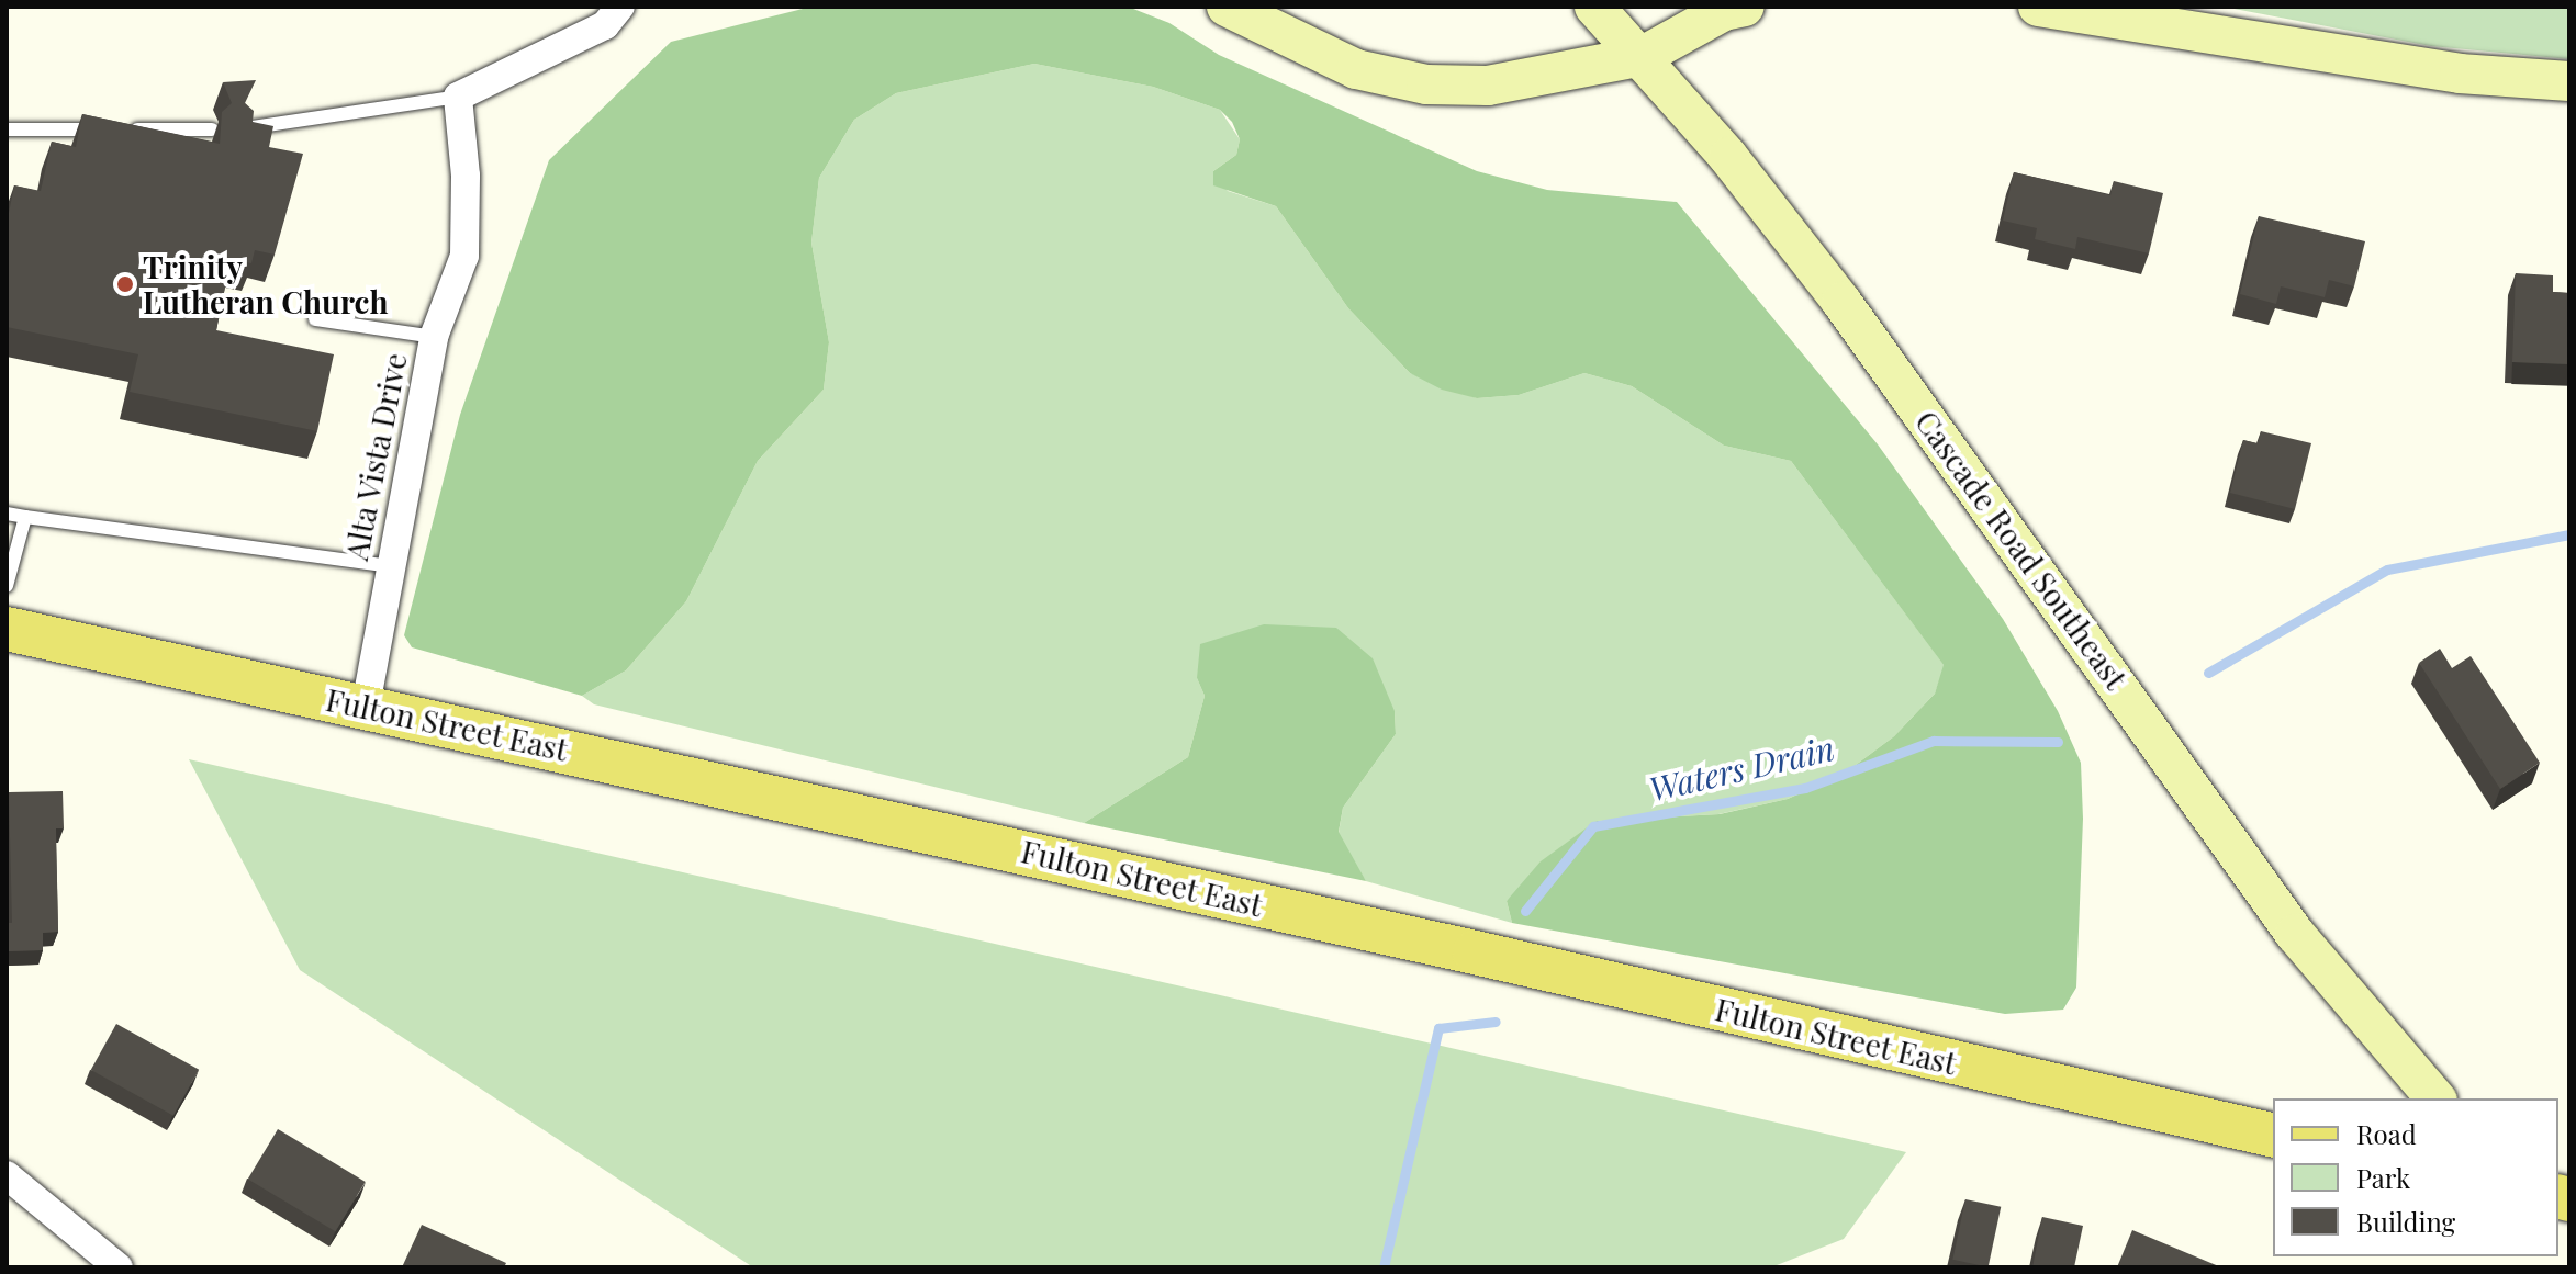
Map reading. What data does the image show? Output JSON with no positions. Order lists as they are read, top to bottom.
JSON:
{
  "streets": {
    "main road": ["Cascade Road Southeast", "Fulton Street East"],
    "street": ["Alta Vista Drive"]
  },
  "crossings": [
    ["Alta Vista Drive", "Fulton Street East"]
  ],
  "water": ["Waters Drain"],
  "places": ["Trinity Lutheran Church"],
  "legend": ["Road", "Park", "Building"]
}
